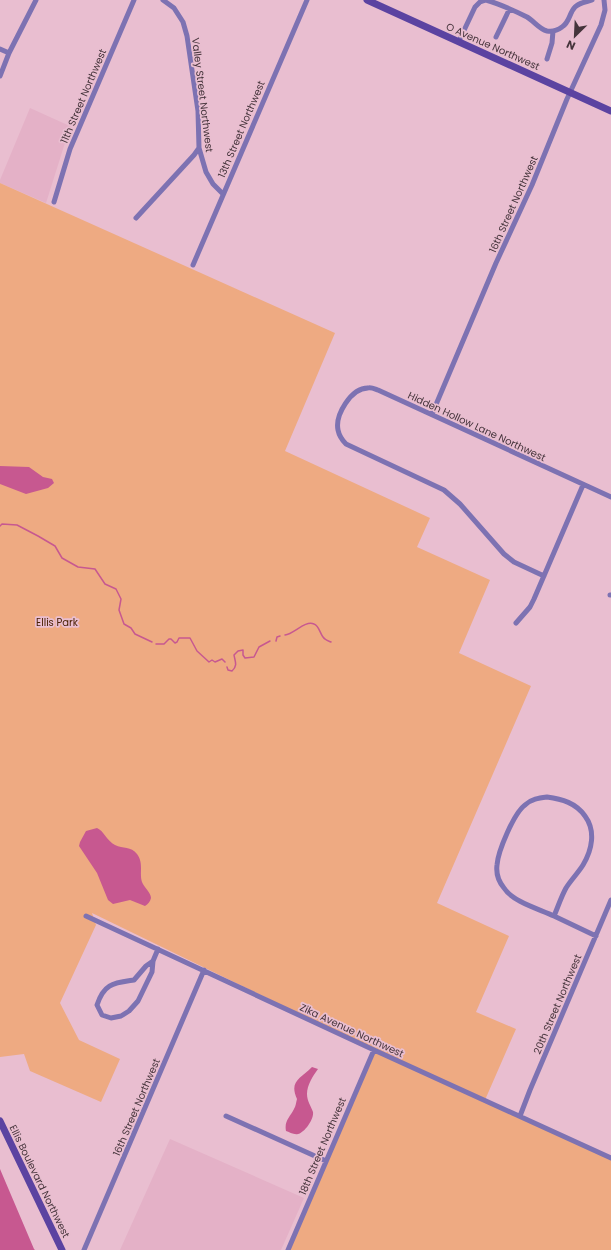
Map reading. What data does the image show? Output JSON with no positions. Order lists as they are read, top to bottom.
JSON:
{
  "streets": {
    "street": [
      "O Avenue Northwest",
      "Valley Street Northwest",
      "11th Street Northwest",
      "13th Street Northwest",
      "16th Street Northwest",
      "Hidden Hollow Lane Northwest",
      "20th Street Northwest",
      "Zika Avenue Northwest",
      "18th Street Northwest",
      "Ellis Boulevard Northwest"
    ]
  },
  "crossings": [
    ["O Avenue Northwest", "16th Street Northwest"],
    ["Valley Street Northwest", "13th Street Northwest"],
    ["16th Street Northwest", "Hidden Hollow Lane Northwest"],
    ["16th Street Northwest", "Zika Avenue Northwest"],
    ["20th Street Northwest", "Zika Avenue Northwest"],
    ["Zika Avenue Northwest", "18th Street Northwest"]
  ],
  "parks": ["Ellis Park"],
  "north": "bottom left"
}
